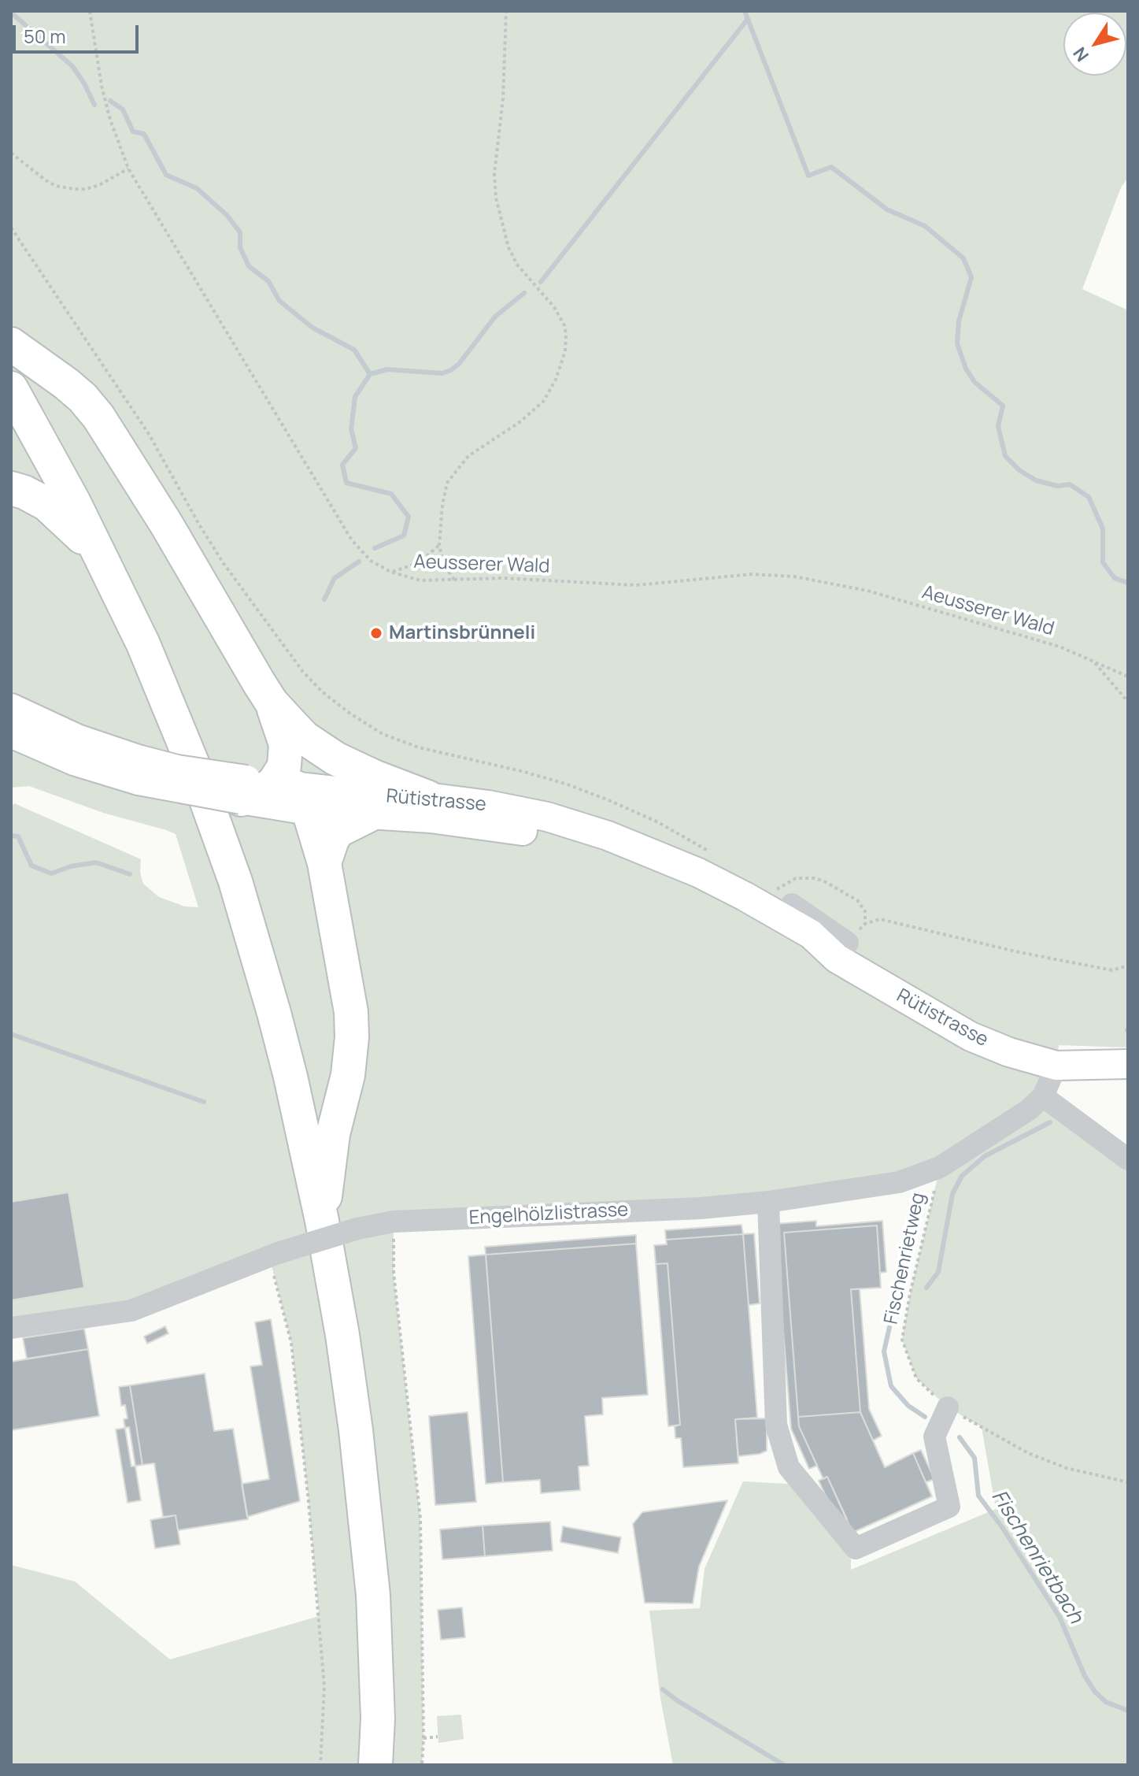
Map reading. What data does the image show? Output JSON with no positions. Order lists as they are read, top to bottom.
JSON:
{
  "streets": {
    "main road": ["Rütistrasse"],
    "street": ["Engelhölzlistrasse"],
    "path": ["Aeusserer Wald", "Fischenrietweg"]
  },
  "crossings": [
    ["Rütistrasse", "Engelhölzlistrasse"],
    ["Engelhölzlistrasse", "Fischenrietweg"]
  ],
  "water": ["Fischenrietbach"],
  "places": ["Martinsbrünneli"],
  "scale_bar": "50 m",
  "north": "bottom left"
}
